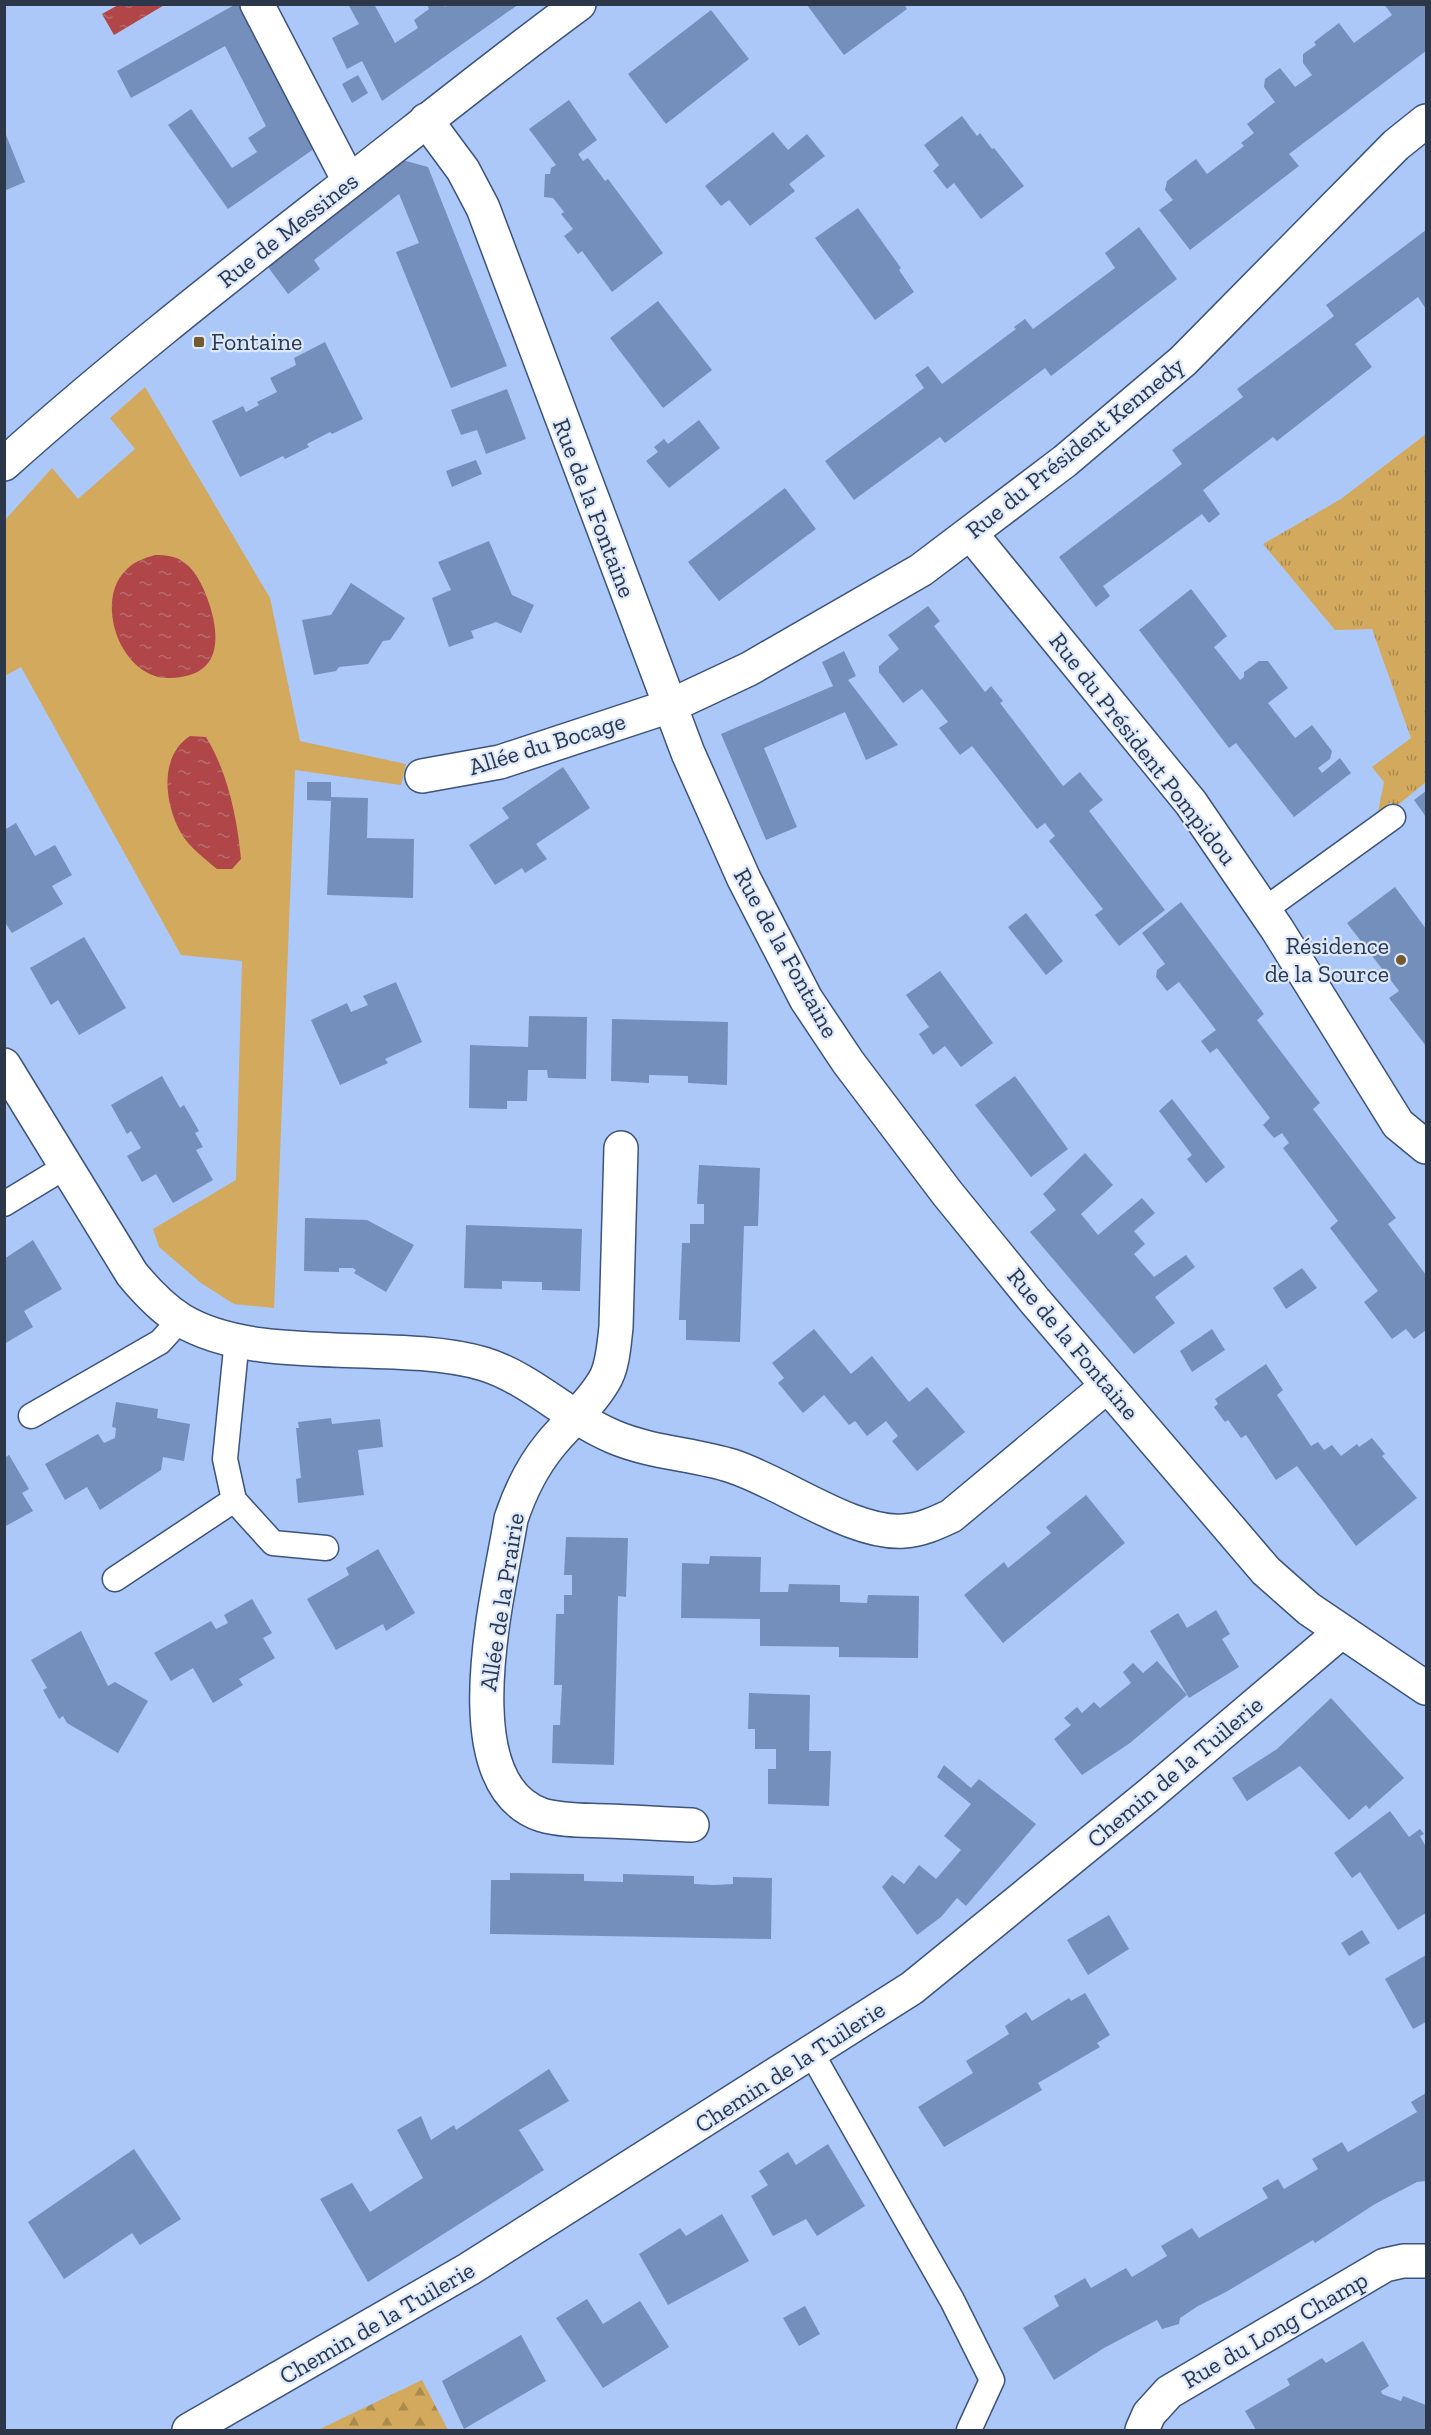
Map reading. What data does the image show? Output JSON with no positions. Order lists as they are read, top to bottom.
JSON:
{
  "streets": {
    "street": [
      "Rue de Messines",
      "Rue du Président Kennedy",
      "Rue de la Fontaine",
      "Allée du Bocage",
      "Rue du Président Pompidou",
      "Allée de la Prairie",
      "Chemin de la Tuilerie",
      "Rue du Long Champ"
    ]
  },
  "crossings": [
    ["Rue de Messines", "Rue de la Fontaine"],
    ["Rue du Président Kennedy", "Rue de la Fontaine"],
    ["Rue du Président Kennedy", "Allée du Bocage"],
    ["Rue du Président Kennedy", "Rue du Président Pompidou"],
    ["Rue de la Fontaine", "Allée du Bocage"],
    ["Rue de la Fontaine", "Chemin de la Tuilerie"]
  ],
  "places": {
    "transit": ["Fontaine"],
    "other": ["Résidence de la Source"]
  }
}
